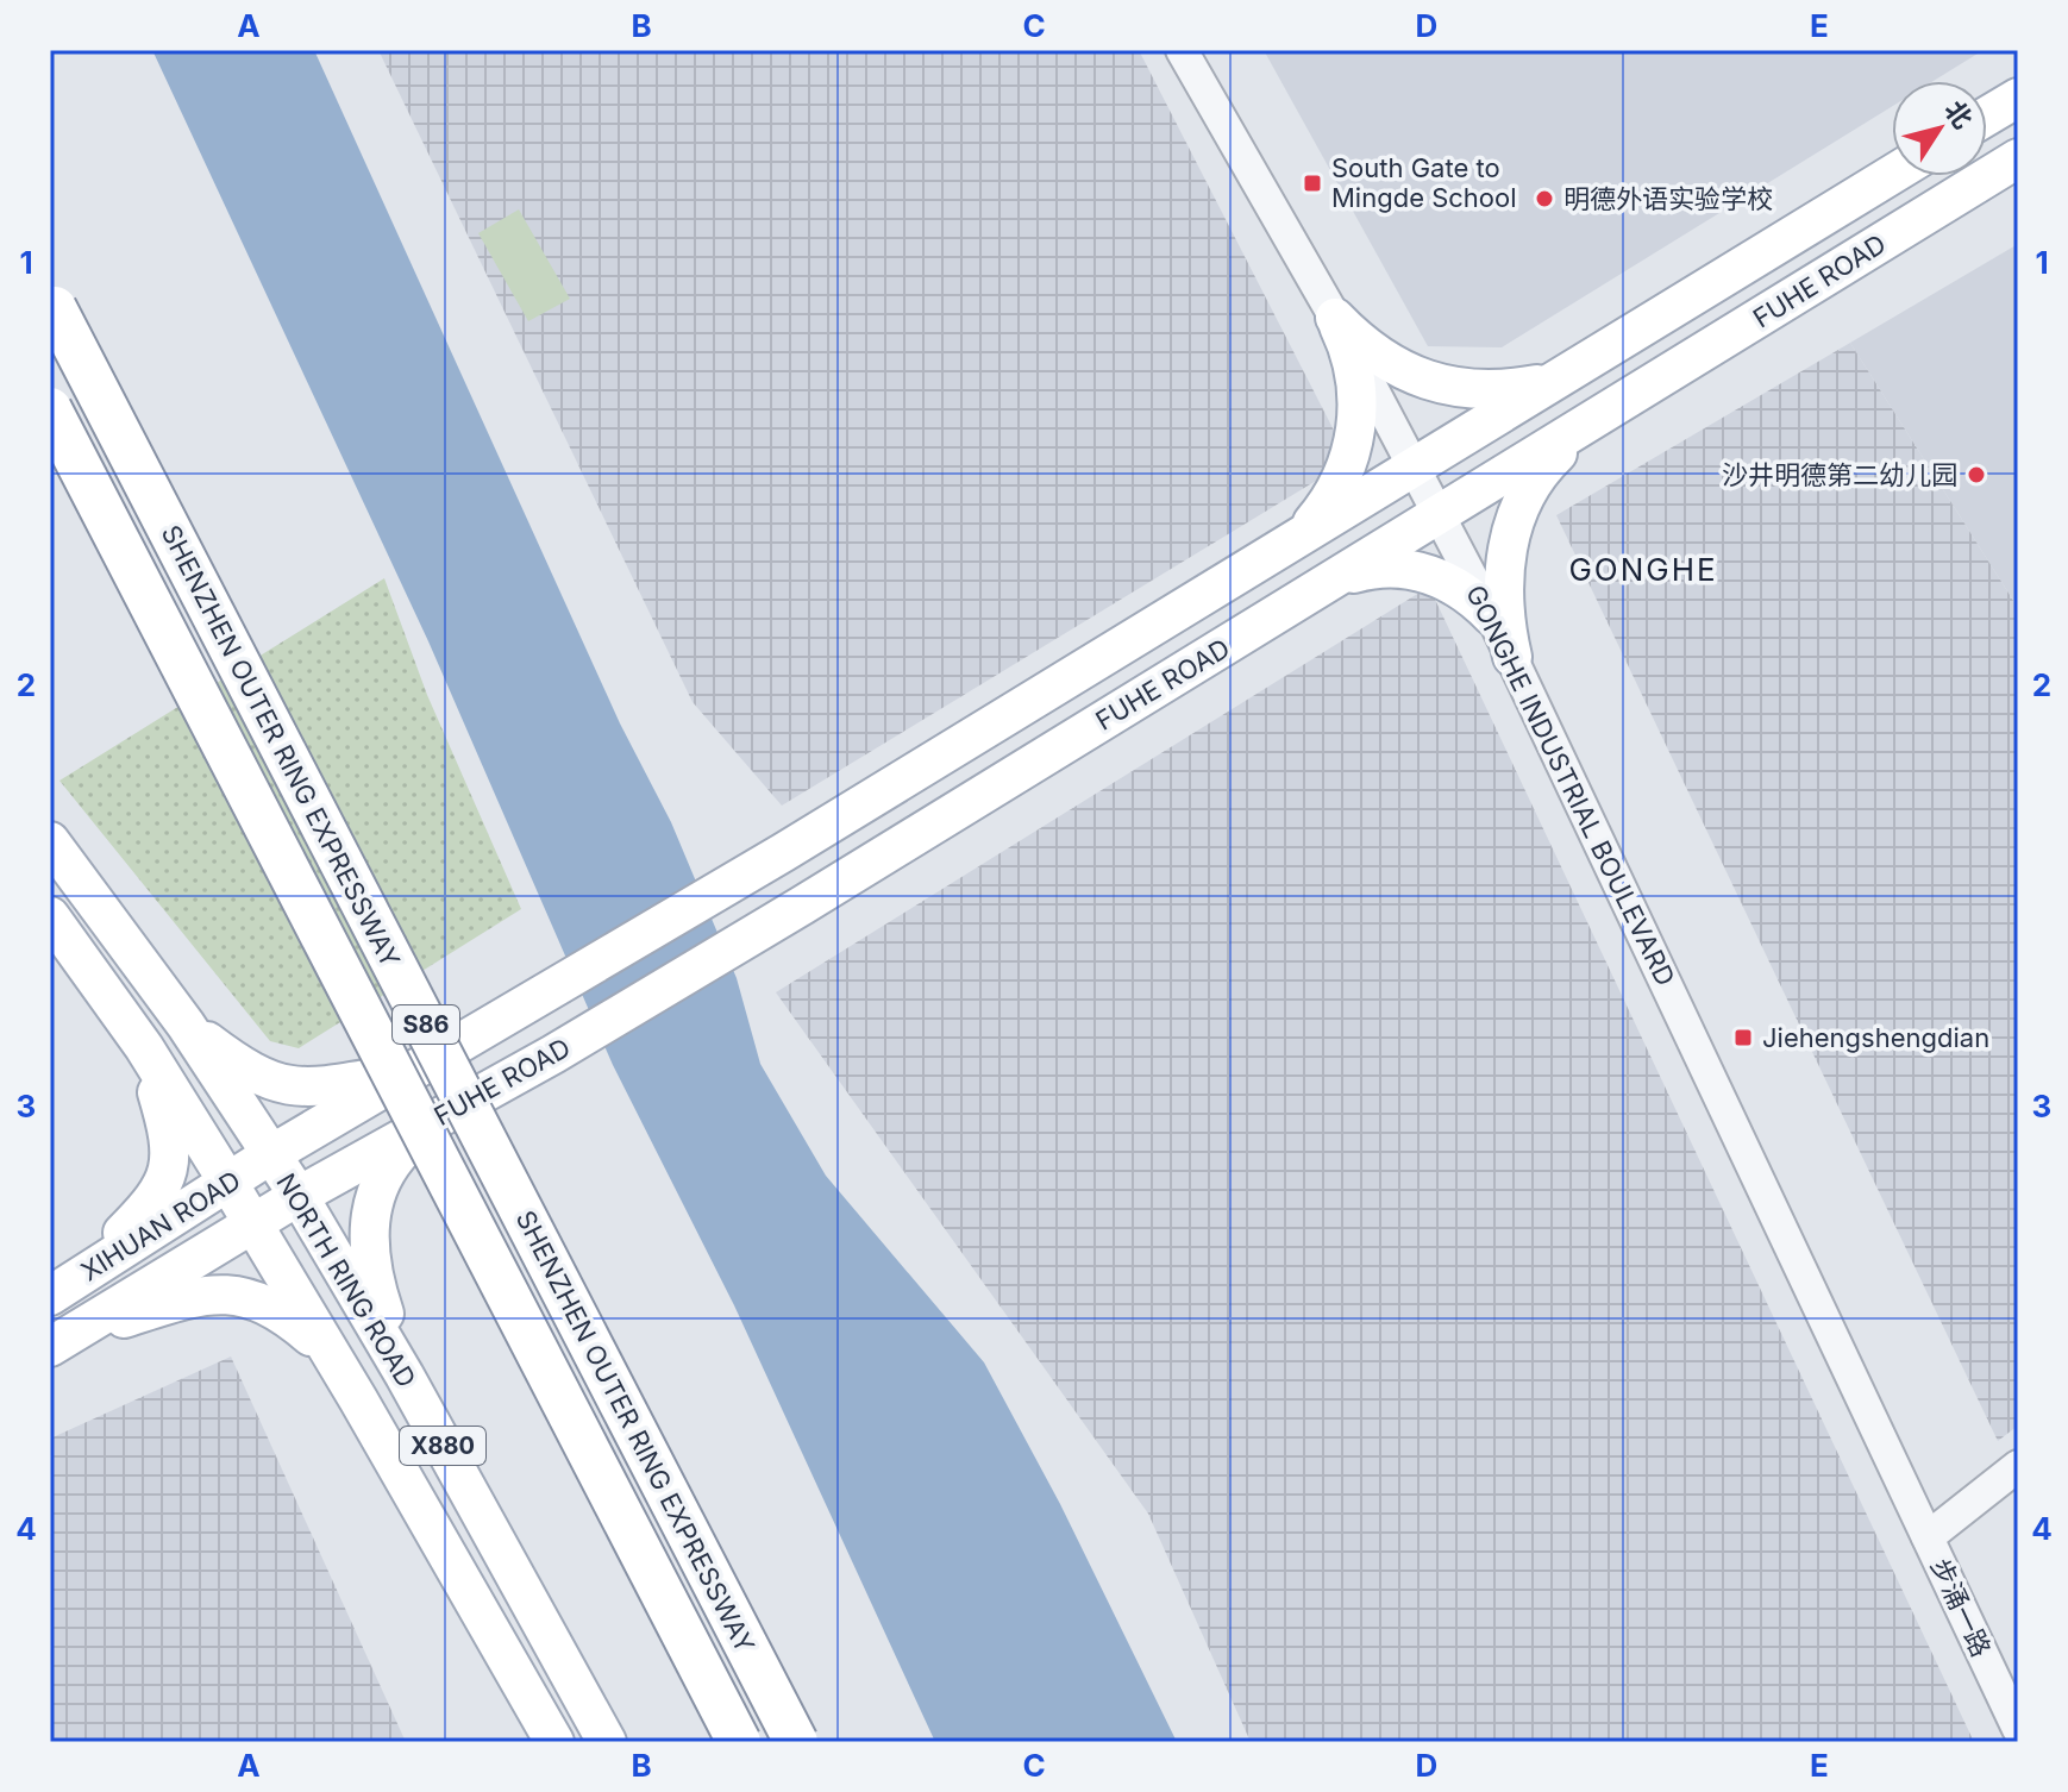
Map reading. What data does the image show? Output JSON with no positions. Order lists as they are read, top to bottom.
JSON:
{
  "streets": {
    "highway": ["SHENZHEN OUTER RING EXPRESSWAY", "S86"],
    "main road": [
      "FUHE ROAD",
      "XIHUAN ROAD",
      "NORTH RING ROAD",
      "X880"
    ],
    "street": ["GONGHE INDUSTRIAL BOULEVARD", "步涌一路"]
  },
  "crossings": [
    ["FUHE ROAD", "GONGHE INDUSTRIAL BOULEVARD"],
    ["FUHE ROAD", "XIHUAN ROAD"],
    ["FUHE ROAD", "NORTH RING ROAD"],
    ["GONGHE INDUSTRIAL BOULEVARD", "步涌一路"],
    ["XIHUAN ROAD", "NORTH RING ROAD"]
  ],
  "districts": ["GONGHE"],
  "places": {
    "transit": ["South Gate to Mingde School", "Jiehengshengdian"],
    "other": ["明德外语实验学校", "沙井明德第二幼儿园"]
  },
  "north": "top right",
  "grid": {
    "columns": [
      "A",
      "B",
      "C",
      "D",
      "E"
    ],
    "rows": [
      "1",
      "2",
      "3",
      "4"
    ]
  }
}
